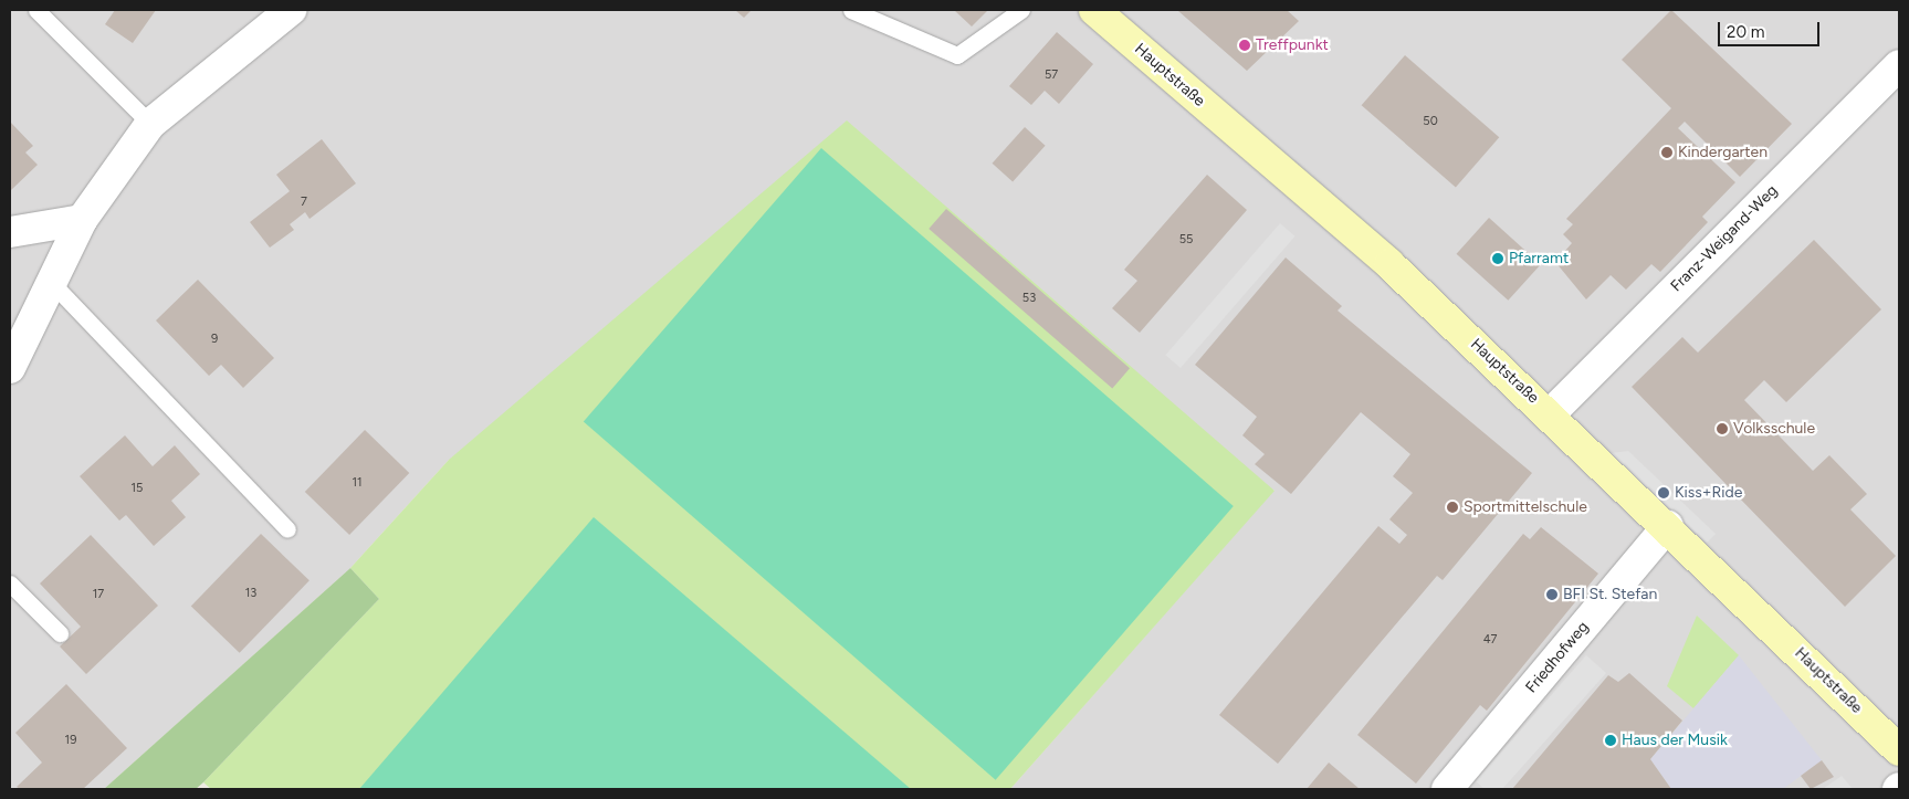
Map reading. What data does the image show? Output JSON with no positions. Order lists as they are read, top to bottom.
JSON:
{
  "streets": {
    "main road": ["Hauptstraße"],
    "street": ["Franz-Weigand-Weg", "Friedhofweg"]
  },
  "crossings": [
    ["Hauptstraße", "Franz-Weigand-Weg"],
    ["Hauptstraße", "Friedhofweg"]
  ],
  "places": [
    "Treffpunkt",
    "Kindergarten",
    "Pfarramt",
    "Volksschule",
    "Kiss+Ride",
    "Sportmittelschule",
    "BFI St. Stefan",
    "Haus der Musik"
  ],
  "house_numbers": [
    "57",
    "50",
    "7",
    "55",
    "53",
    "9",
    "11",
    "15",
    "13",
    "17",
    "47",
    "19"
  ],
  "scale_bar": "20 m"
}
